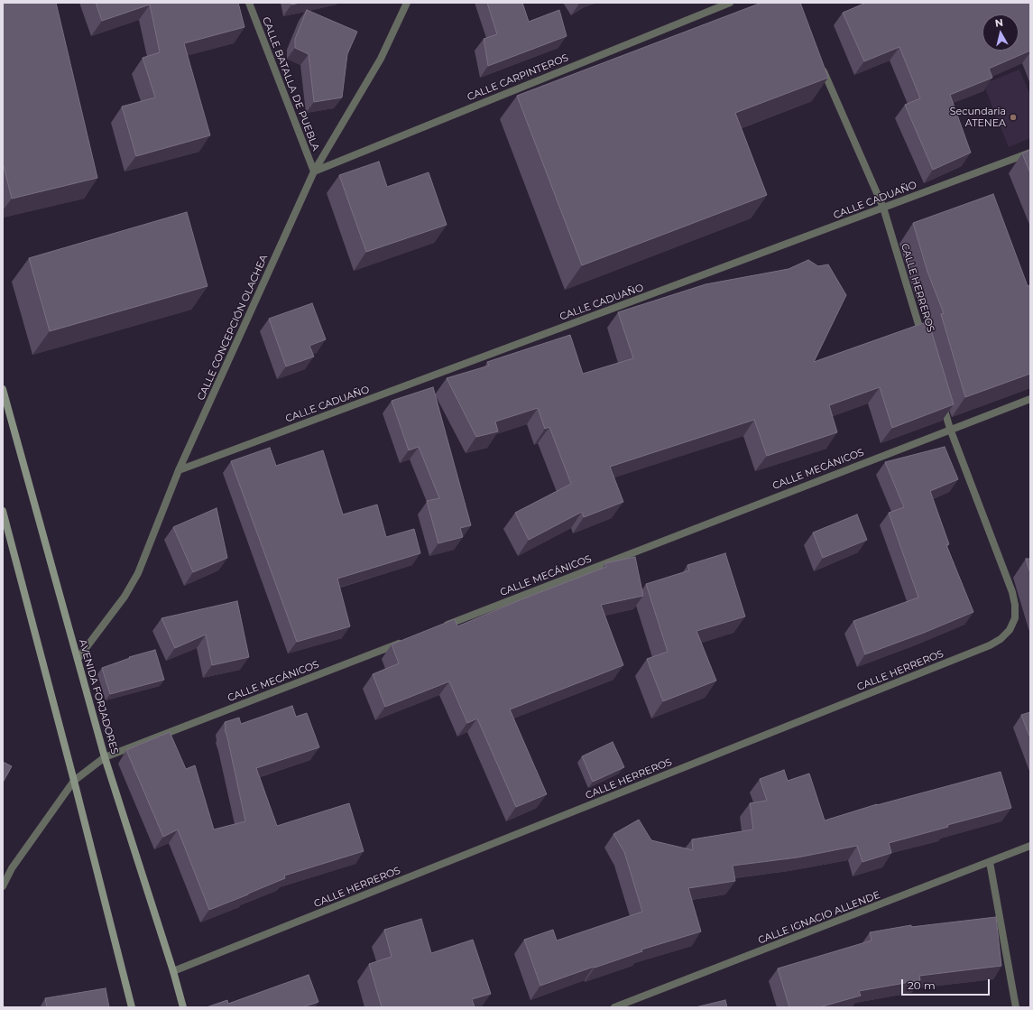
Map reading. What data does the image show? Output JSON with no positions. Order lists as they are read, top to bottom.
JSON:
{
  "streets": {
    "main road": ["AVENIDA FORJADORES"],
    "street": [
      "CALLE CARPINTEROS",
      "CALLE BATALLA DE PUEBLA",
      "CALLE CADUAÑO",
      "CALLE HERREROS",
      "CALLE CONCEPCIÓN OLACHEA",
      "CALLE MECÁNICOS",
      "CALLE IGNACIO ALLENDE"
    ]
  },
  "crossings": [
    ["CALLE CARPINTEROS", "CALLE BATALLA DE PUEBLA"],
    ["CALLE CARPINTEROS", "CALLE CONCEPCIÓN OLACHEA"],
    ["CALLE BATALLA DE PUEBLA", "CALLE CONCEPCIÓN OLACHEA"],
    ["CALLE CADUAÑO", "CALLE HERREROS"],
    ["CALLE CADUAÑO", "CALLE CONCEPCIÓN OLACHEA"],
    ["CALLE HERREROS", "CALLE MECÁNICOS"],
    ["CALLE HERREROS", "AVENIDA FORJADORES"],
    ["CALLE CONCEPCIÓN OLACHEA", "AVENIDA FORJADORES"],
    ["CALLE MECÁNICOS", "AVENIDA FORJADORES"]
  ],
  "places": ["Secundaria ATENEA"],
  "scale_bar": "20 m",
  "north": "top"
}
